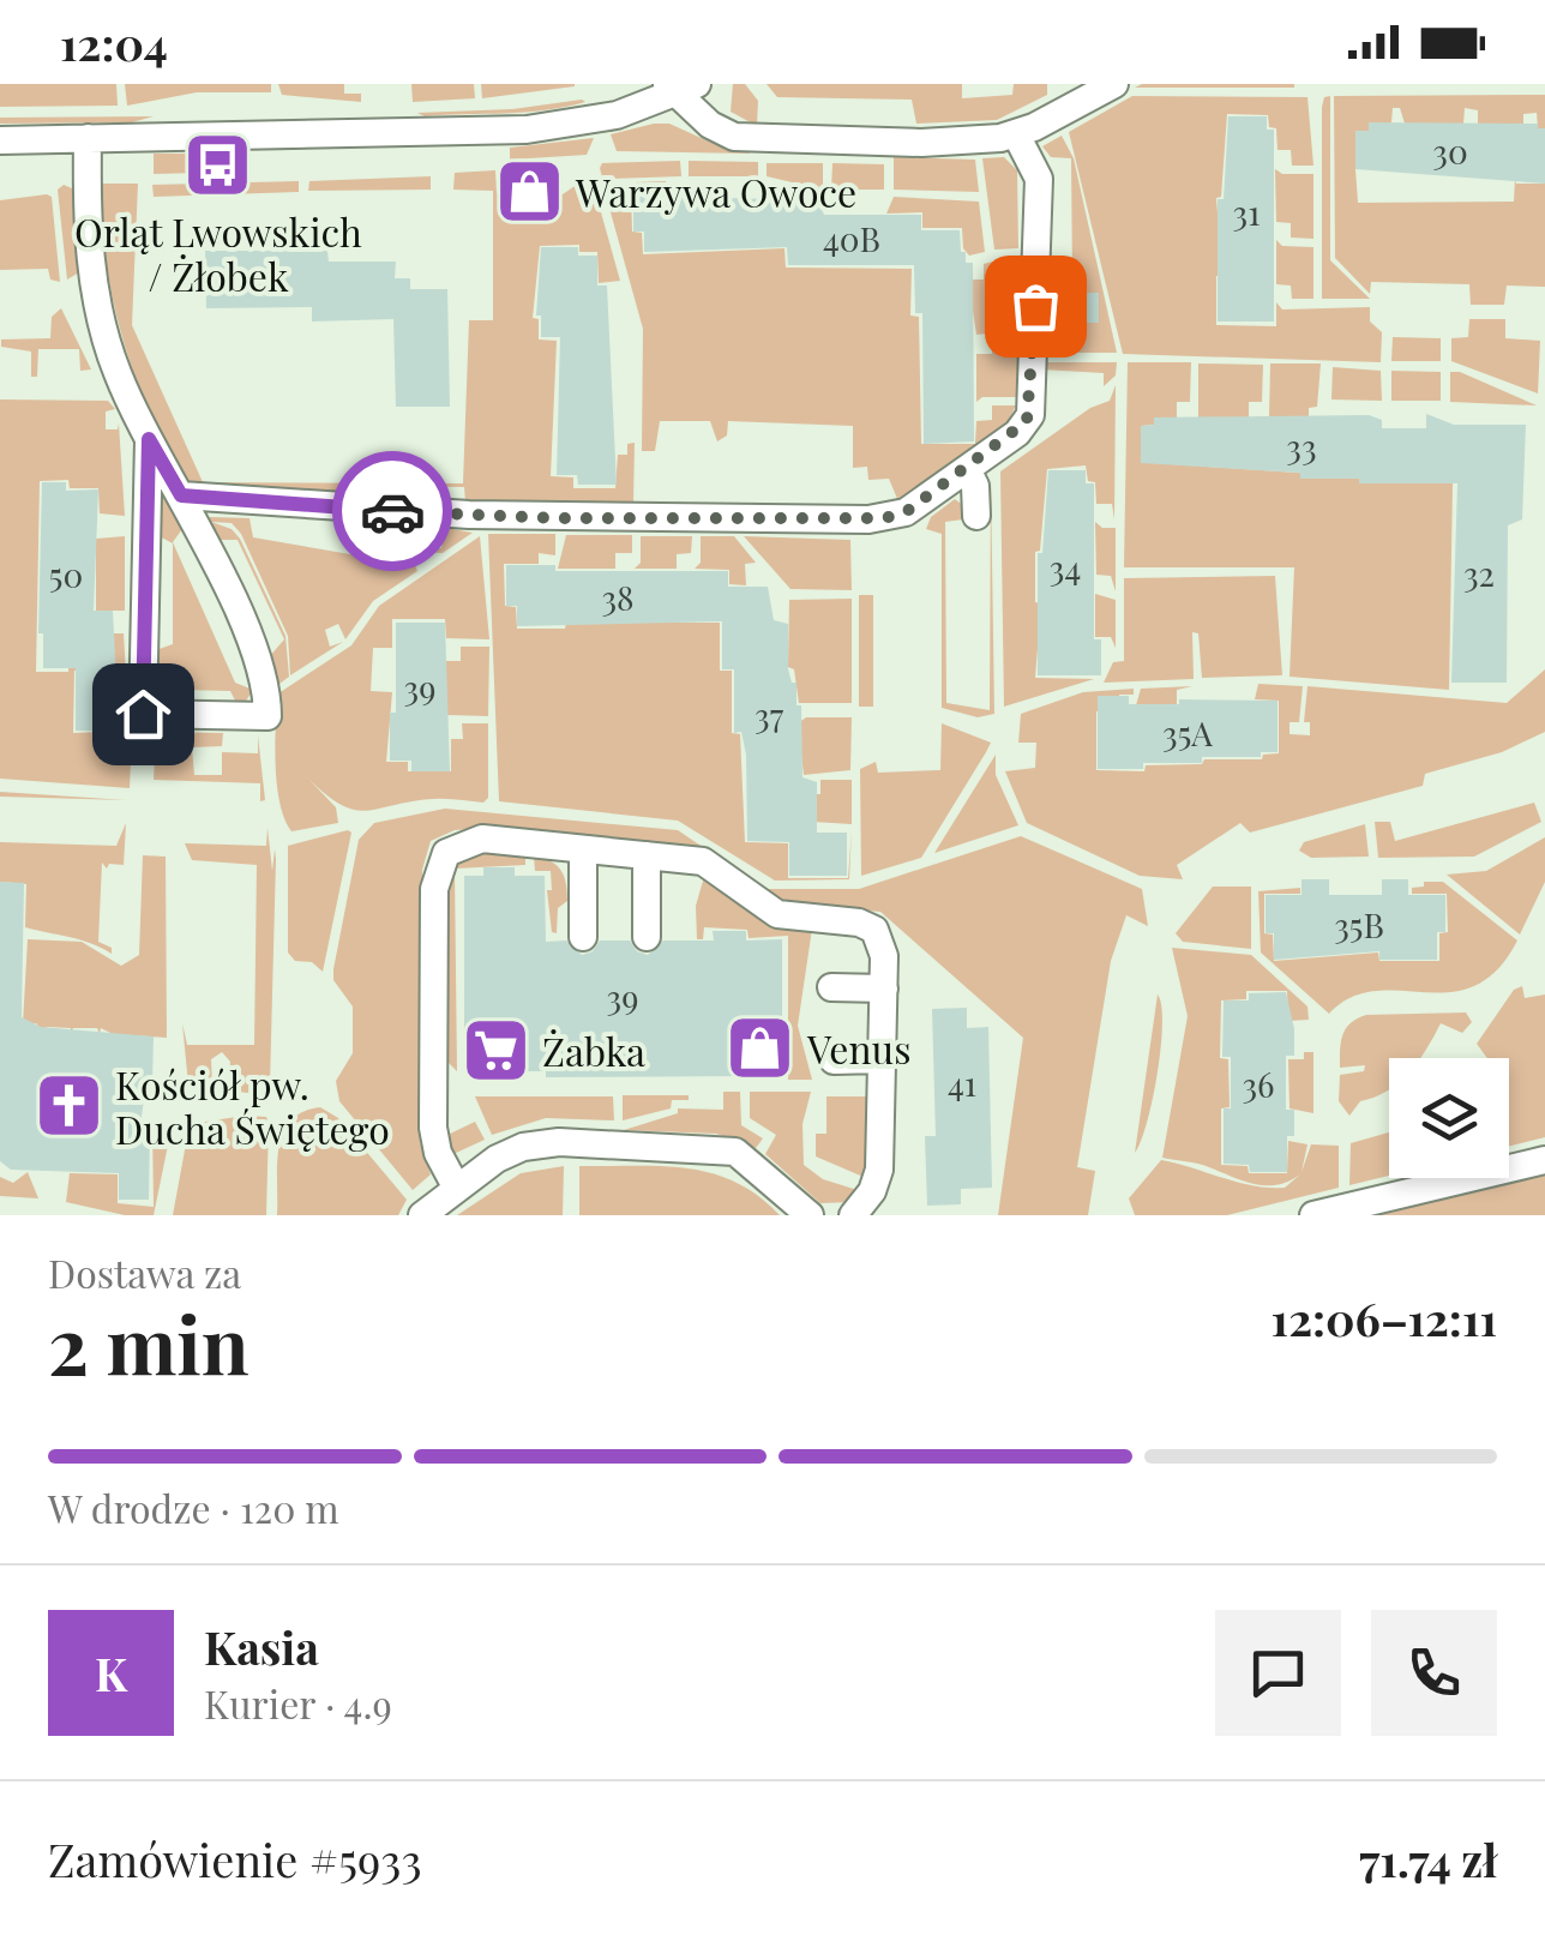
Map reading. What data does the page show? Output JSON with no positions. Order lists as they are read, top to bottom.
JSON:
{
  "places": {
    "bus stop": ["Orląt Lwowskich / Żłobek"],
    "shop": ["Warzywa Owoce", "Venus"],
    "supermarket": ["Żabka"],
    "church": ["Kościół pw. Ducha Świętego"]
  },
  "house_numbers": [
    "30",
    "31",
    "40B",
    "33",
    "34",
    "32",
    "50",
    "38",
    "39",
    "37",
    "35A",
    "35B",
    "39",
    "41",
    "36"
  ],
  "page": {
    "status": "12:04",
    "heading": ["2 min", "Dostawa za", "12:06–12:11"],
    "panel": [
      "Kasia",
      "Kurier · 4.9",
      "Zamówienie #5933",
      "71.74 zł"
    ],
    "bar": "W drodze · 120 m",
    "round": "K"
  }
}
